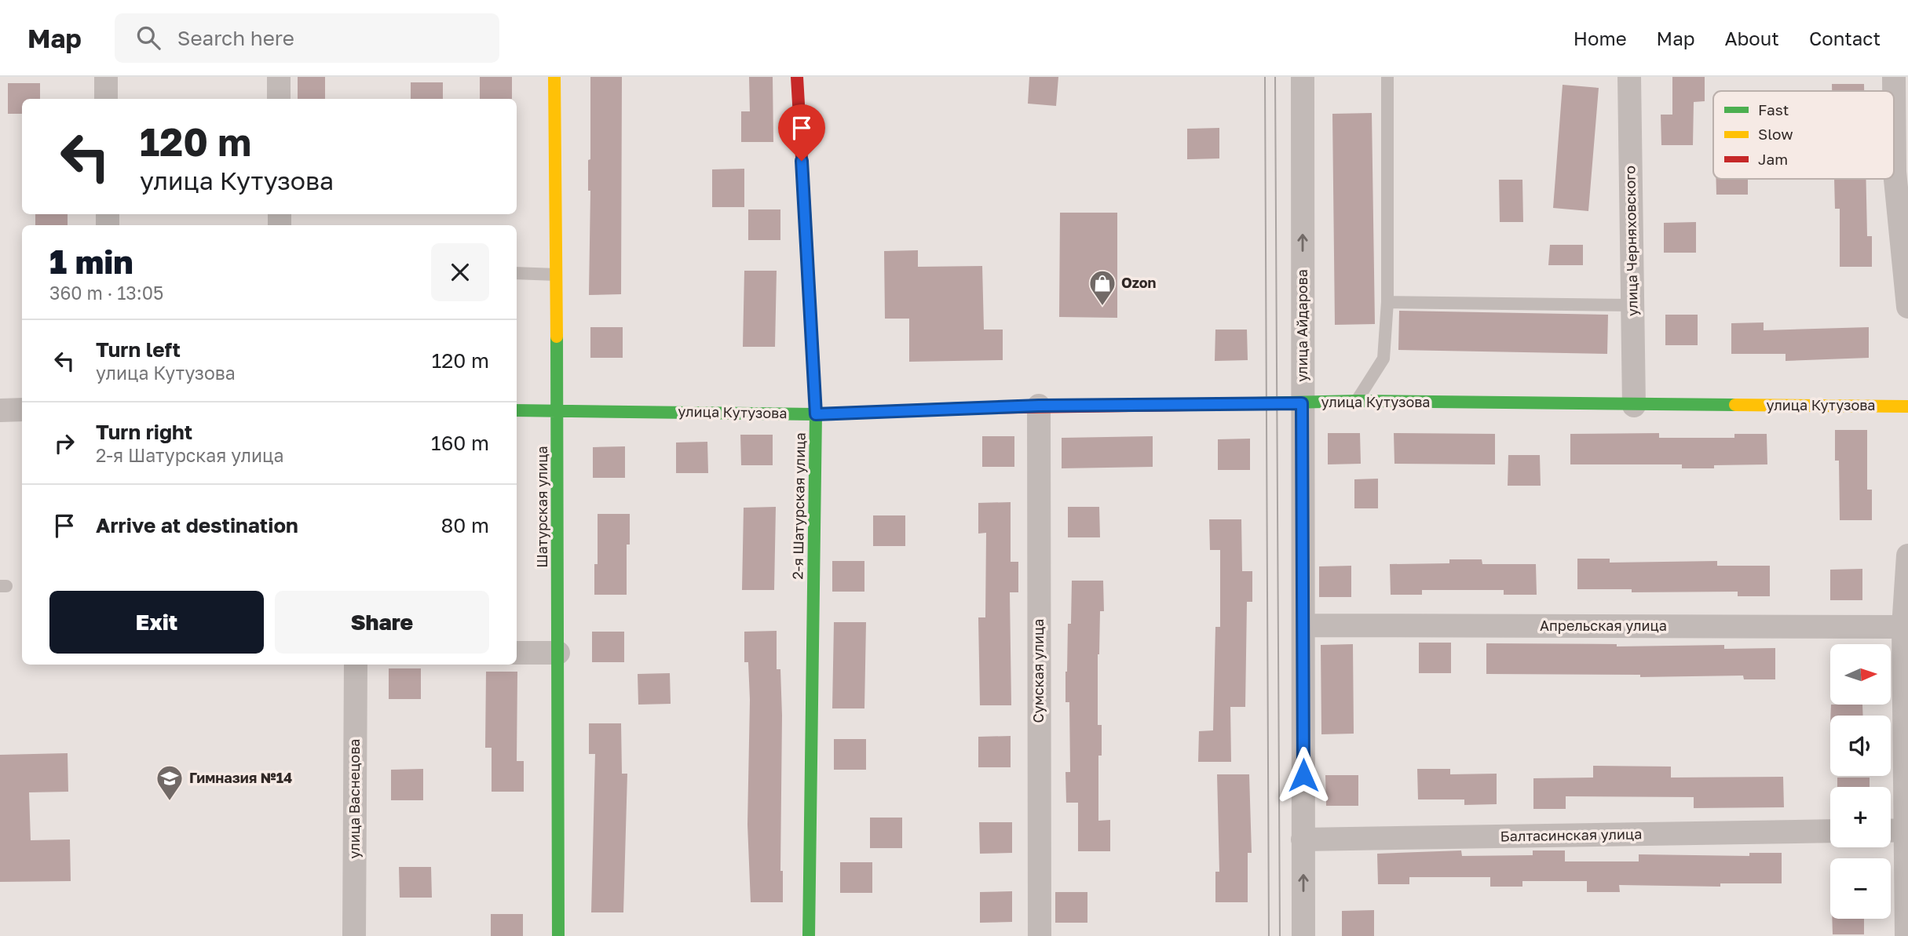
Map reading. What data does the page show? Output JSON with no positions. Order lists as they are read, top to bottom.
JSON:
{
  "streets": {
    "street": [
      "улица Черняховского",
      "улица Айдарова",
      "улица Кутузова",
      "2-я Шатурская улица",
      "Шатурская улица",
      "Апрельская улица",
      "Сумская улица",
      "улица Васнецова",
      "Балтасинская улица"
    ]
  },
  "crossings": [
    ["улица Черняховского", "улица Кутузова"],
    ["улица Айдарова", "улица Кутузова"],
    ["улица Айдарова", "Апрельская улица"],
    ["улица Айдарова", "Балтасинская улица"],
    ["улица Кутузова", "2-я Шатурская улица"],
    ["улица Кутузова", "Шатурская улица"],
    ["улица Кутузова", "Сумская улица"]
  ],
  "one_way": ["улица Айдарова"],
  "places": {
    "shop": ["Ozon"],
    "school or university": ["Гимназия №14"]
  },
  "legend": ["Fast", "Slow", "Jam"],
  "north": "right",
  "page": {
    "header": "Map",
    "search": "Search here",
    "nav": [
      "Home",
      "Map",
      "About",
      "Contact"
    ],
    "turn": ["120 m", "улица Кутузова"],
    "heading": ["1 min", "360 m · 13:05"],
    "list": [
      {
        "name": "Turn left",
        "note": "улица Кутузова",
        "value": "120 m"
      },
      {
        "name": "Turn right",
        "note": "2-я Шатурская улица",
        "value": "160 m"
      },
      {
        "name": "Arrive at destination",
        "value": "80 m"
      }
    ],
    "buttons": ["Exit", "Share"],
    "map_buttons": ["+", "−"]
  }
}
